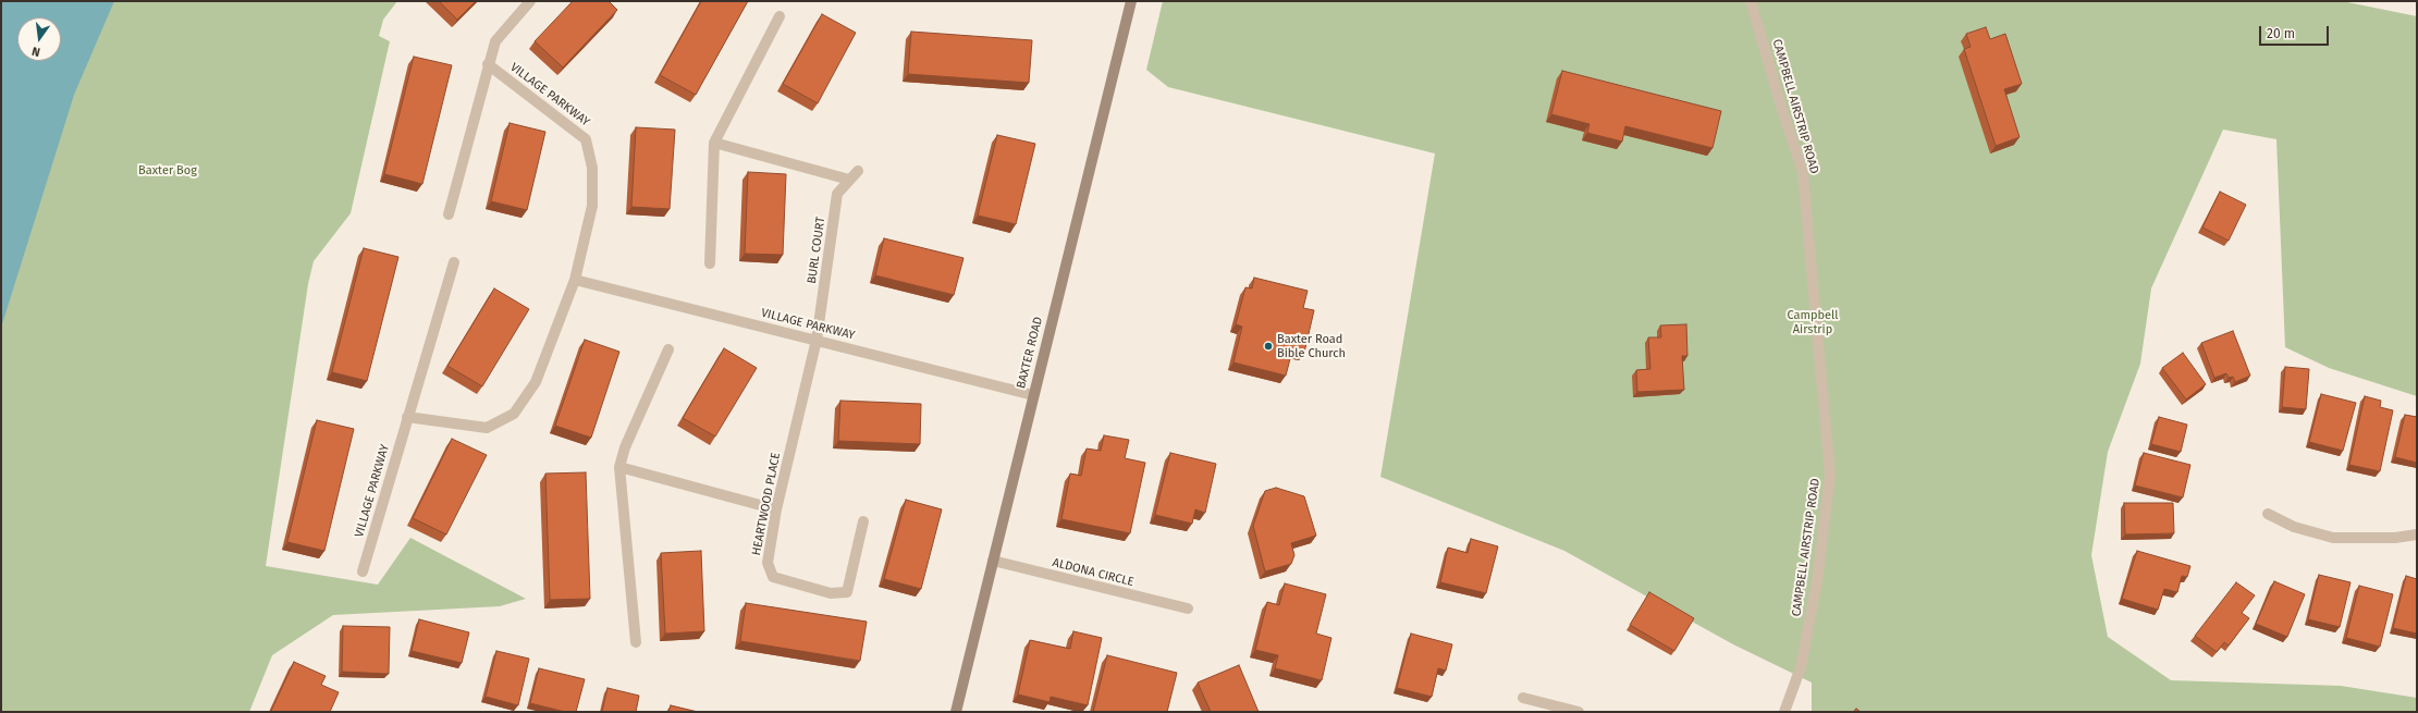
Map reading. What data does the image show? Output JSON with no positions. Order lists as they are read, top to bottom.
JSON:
{
  "streets": {
    "street": [
      "VILLAGE PARKWAY",
      "CAMPBELL AIRSTRIP ROAD",
      "BURL COURT",
      "BAXTER ROAD",
      "HEARTWOOD PLACE",
      "ALDONA CIRCLE"
    ]
  },
  "crossings": [
    ["VILLAGE PARKWAY", "BURL COURT"],
    ["VILLAGE PARKWAY", "BAXTER ROAD"],
    ["VILLAGE PARKWAY", "HEARTWOOD PLACE"],
    ["BURL COURT", "HEARTWOOD PLACE"],
    ["BAXTER ROAD", "ALDONA CIRCLE"]
  ],
  "parks": ["Baxter Bog", "Campbell Airstrip"],
  "places": ["Baxter Road Bible Church"],
  "scale_bar": "20 m",
  "north": "bottom"
}
